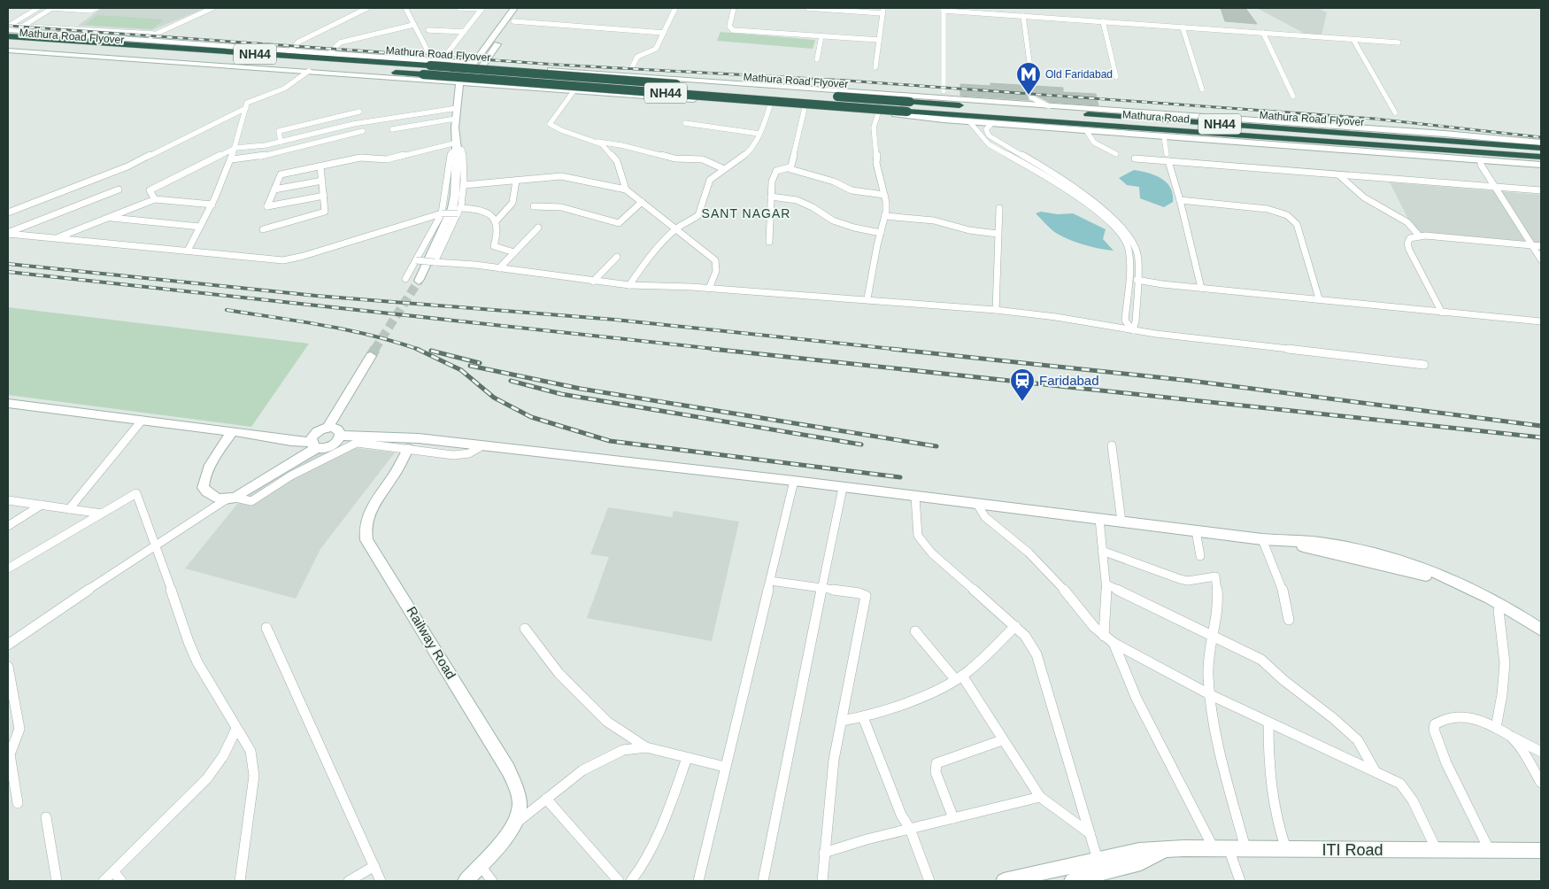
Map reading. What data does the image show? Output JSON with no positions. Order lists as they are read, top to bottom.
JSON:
{
  "streets": {
    "highway": ["Mathura Road Flyover", "NH44", "Mathura Road"],
    "main road": ["Railway Road", "ITI Road"]
  },
  "crossings": [
    ["Mathura Road Flyover", "NH44"],
    ["Mathura Road Flyover", "Mathura Road"]
  ],
  "districts": ["SANT NAGAR"],
  "places": {
    "metro station": ["Old Faridabad"],
    "station": ["Faridabad"]
  }
}
